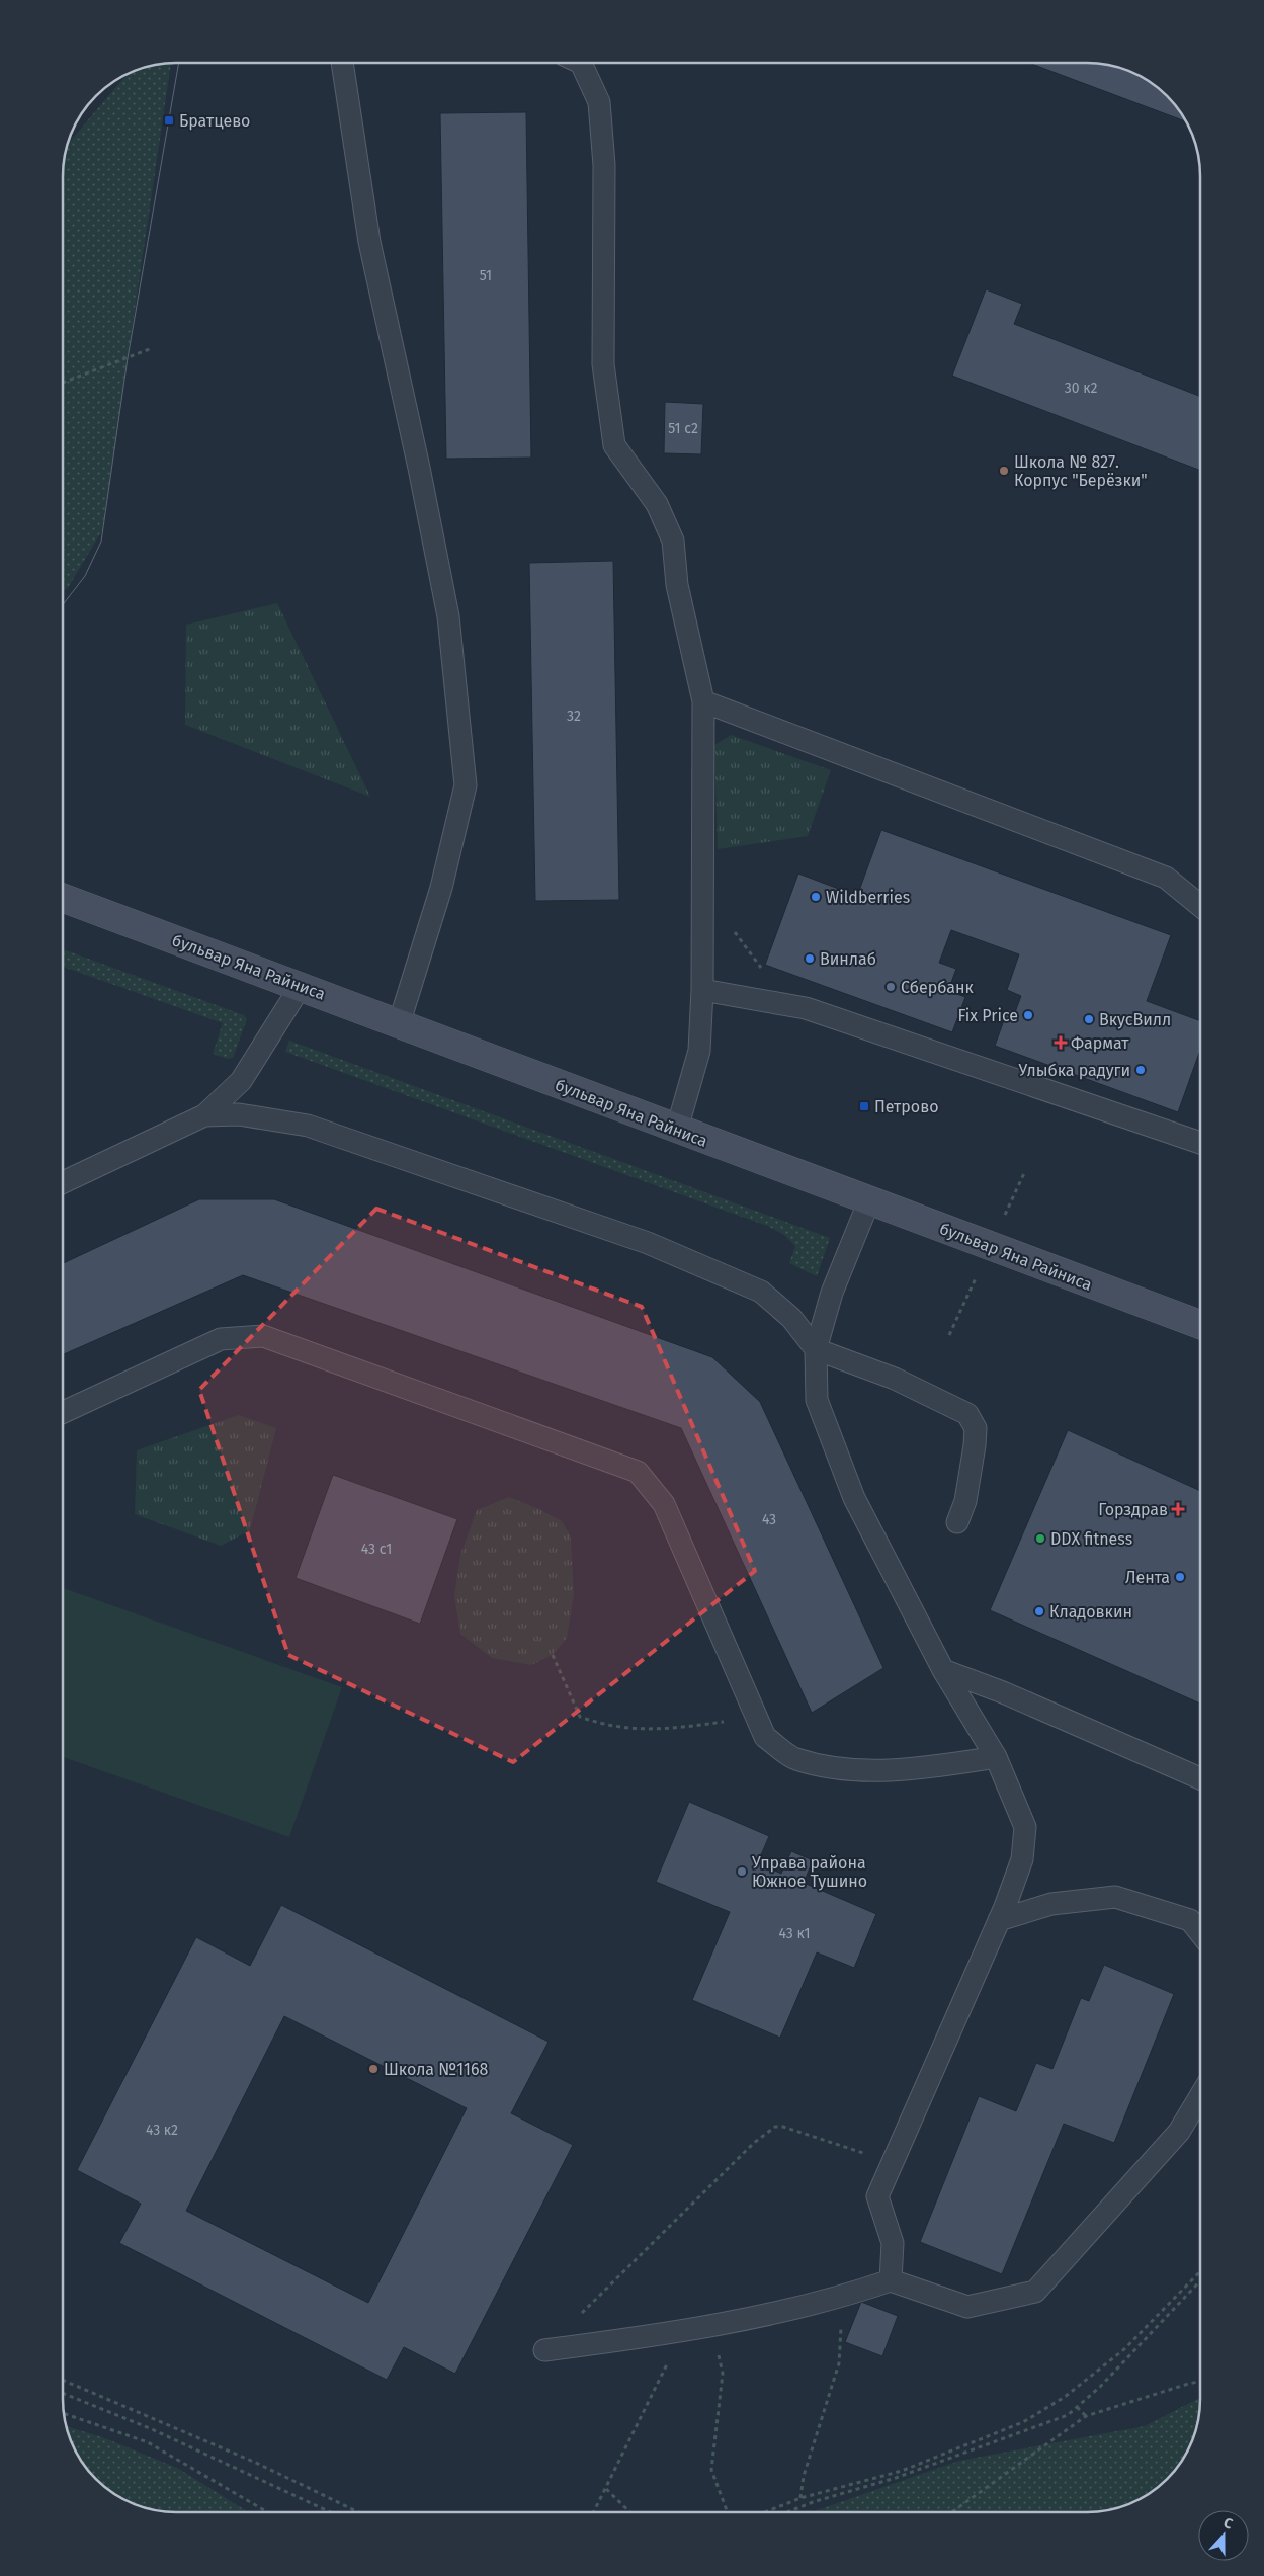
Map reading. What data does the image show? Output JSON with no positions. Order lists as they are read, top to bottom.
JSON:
{
  "streets": {
    "main road": ["бульвар Яна Райниса"]
  },
  "places": {
    "transit": ["Братцево", "Петрово"],
    "other": [
      "Школа № 827. Корпус \"Берёзки\"",
      "Wildberries",
      "Винлаб",
      "Сбербанк",
      "Fix Price",
      "ВкусВилл",
      "Улыбка радуги",
      "DDX fitness",
      "Лента",
      "Кладовкин",
      "Управа района Южное Тушино",
      "Школа №1168"
    ],
    "health": ["Фармат", "Горздрав"]
  },
  "house_numbers": [
    "51",
    "30 к2",
    "51 с2",
    "32",
    "43",
    "43 с1",
    "43 к1",
    "43 к2"
  ],
  "north": "top"
}
